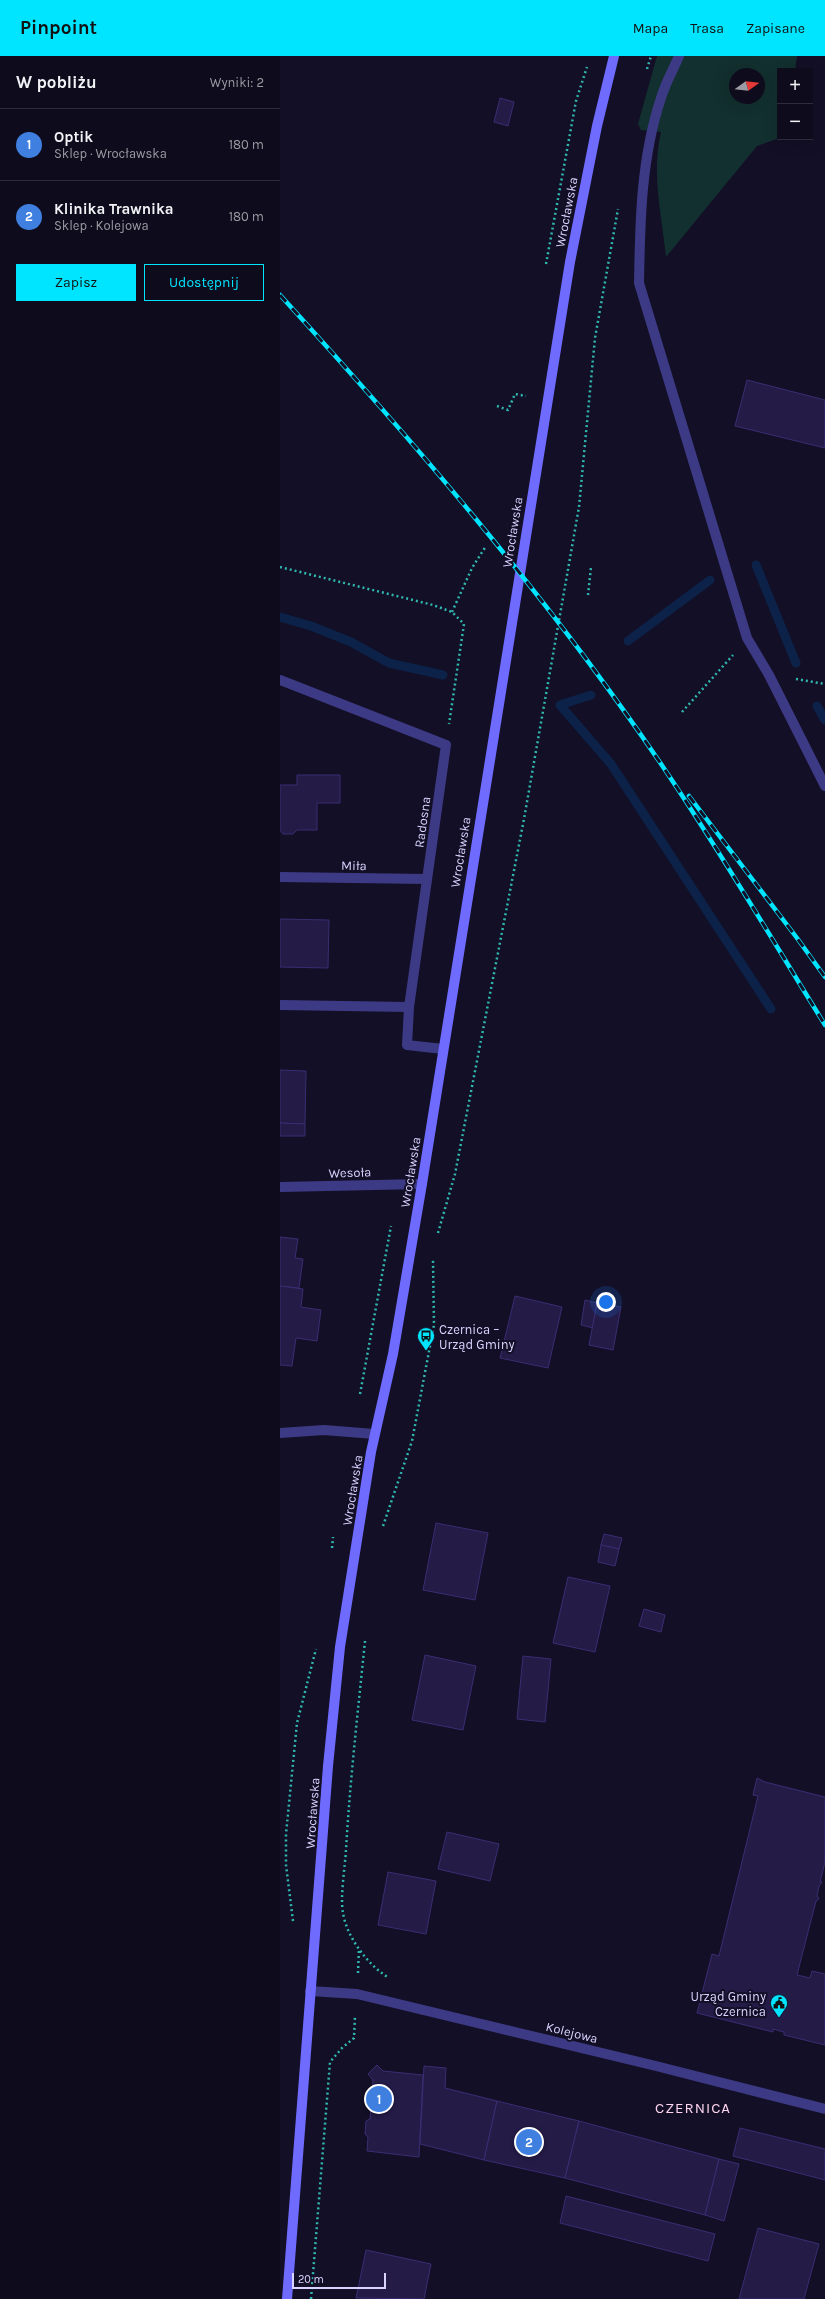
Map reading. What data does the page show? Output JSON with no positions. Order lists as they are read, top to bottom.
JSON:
{
  "streets": {
    "main road": ["Wrocławska"],
    "street": [
      "Radosna",
      "Miła",
      "Wesoła",
      "Kolejowa"
    ]
  },
  "crossings": [
    ["Wrocławska", "Radosna"],
    ["Wrocławska", "Wesoła"],
    ["Wrocławska", "Kolejowa"],
    ["Radosna", "Miła"]
  ],
  "districts": ["CZERNICA"],
  "places": {
    "bus stop": ["Czernica – Urząd Gminy"],
    "public building": ["Urząd Gminy Czernica"]
  },
  "scale_bar": "20 m",
  "north": "right",
  "page": {
    "header": "Pinpoint",
    "nav": ["Mapa", "Trasa", "Zapisane"],
    "heading": ["W pobliżu", "Wyniki: 2"],
    "map_buttons": ["+", "−"],
    "list": [
      {
        "mark": "1",
        "name": "Optik",
        "note": "Sklep · Wrocławska",
        "value": "180 m"
      },
      {
        "mark": "2",
        "name": "Klinika Trawnika",
        "note": "Sklep · Kolejowa",
        "value": "180 m"
      }
    ],
    "buttons": ["Zapisz", "Udostępnij"],
    "pins": ["1", "2"],
    "scale": "20 m"
  }
}
